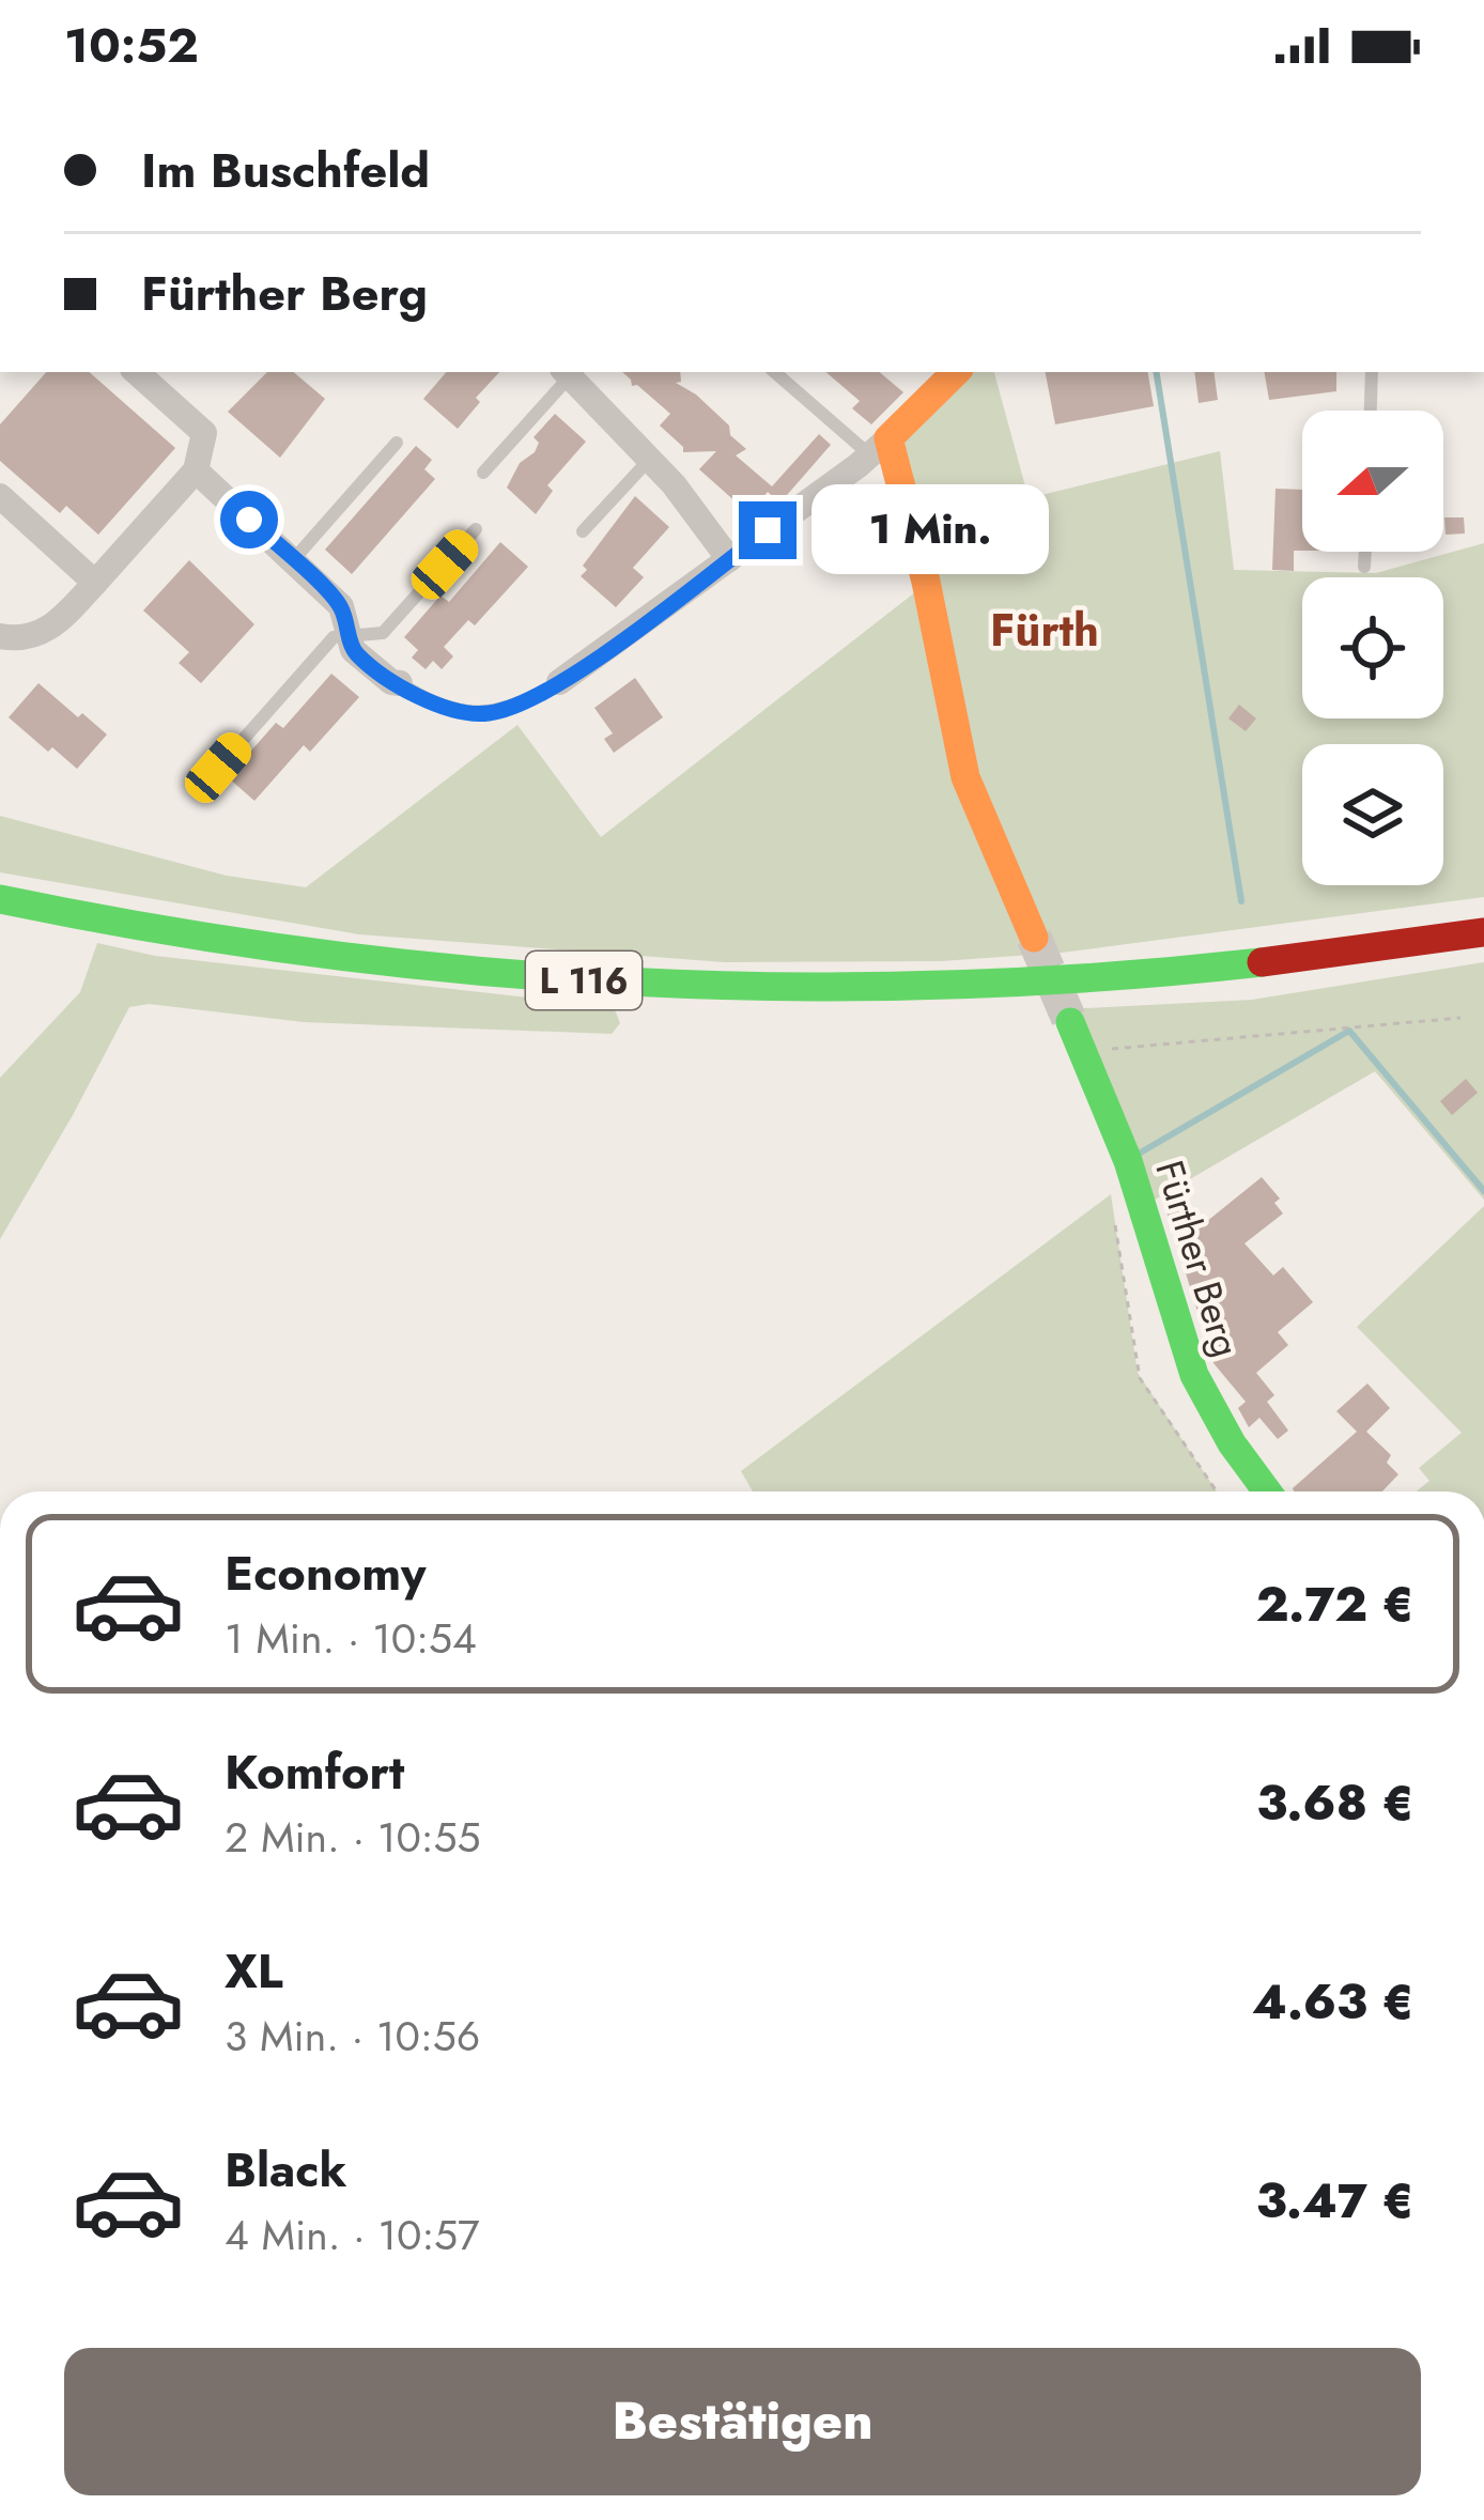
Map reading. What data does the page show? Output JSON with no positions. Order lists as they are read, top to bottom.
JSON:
{
  "streets": {
    "main road": ["L 116", "Fürther Berg"]
  },
  "districts": ["Fürth"],
  "north": "left",
  "page": {
    "status": "10:52",
    "banner": ["Im Buschfeld", "Fürther Berg"],
    "bubble": "1 Min.",
    "list": [
      {
        "name": "Economy",
        "note": "1 Min. · 10:54",
        "value": "2.72 €"
      },
      {
        "name": "Komfort",
        "note": "2 Min. · 10:55",
        "value": "3.68 €"
      },
      {
        "name": "XL",
        "note": "3 Min. · 10:56",
        "value": "4.63 €"
      },
      {
        "name": "Black",
        "note": "4 Min. · 10:57",
        "value": "3.47 €"
      }
    ],
    "buttons": "Bestätigen"
  }
}
